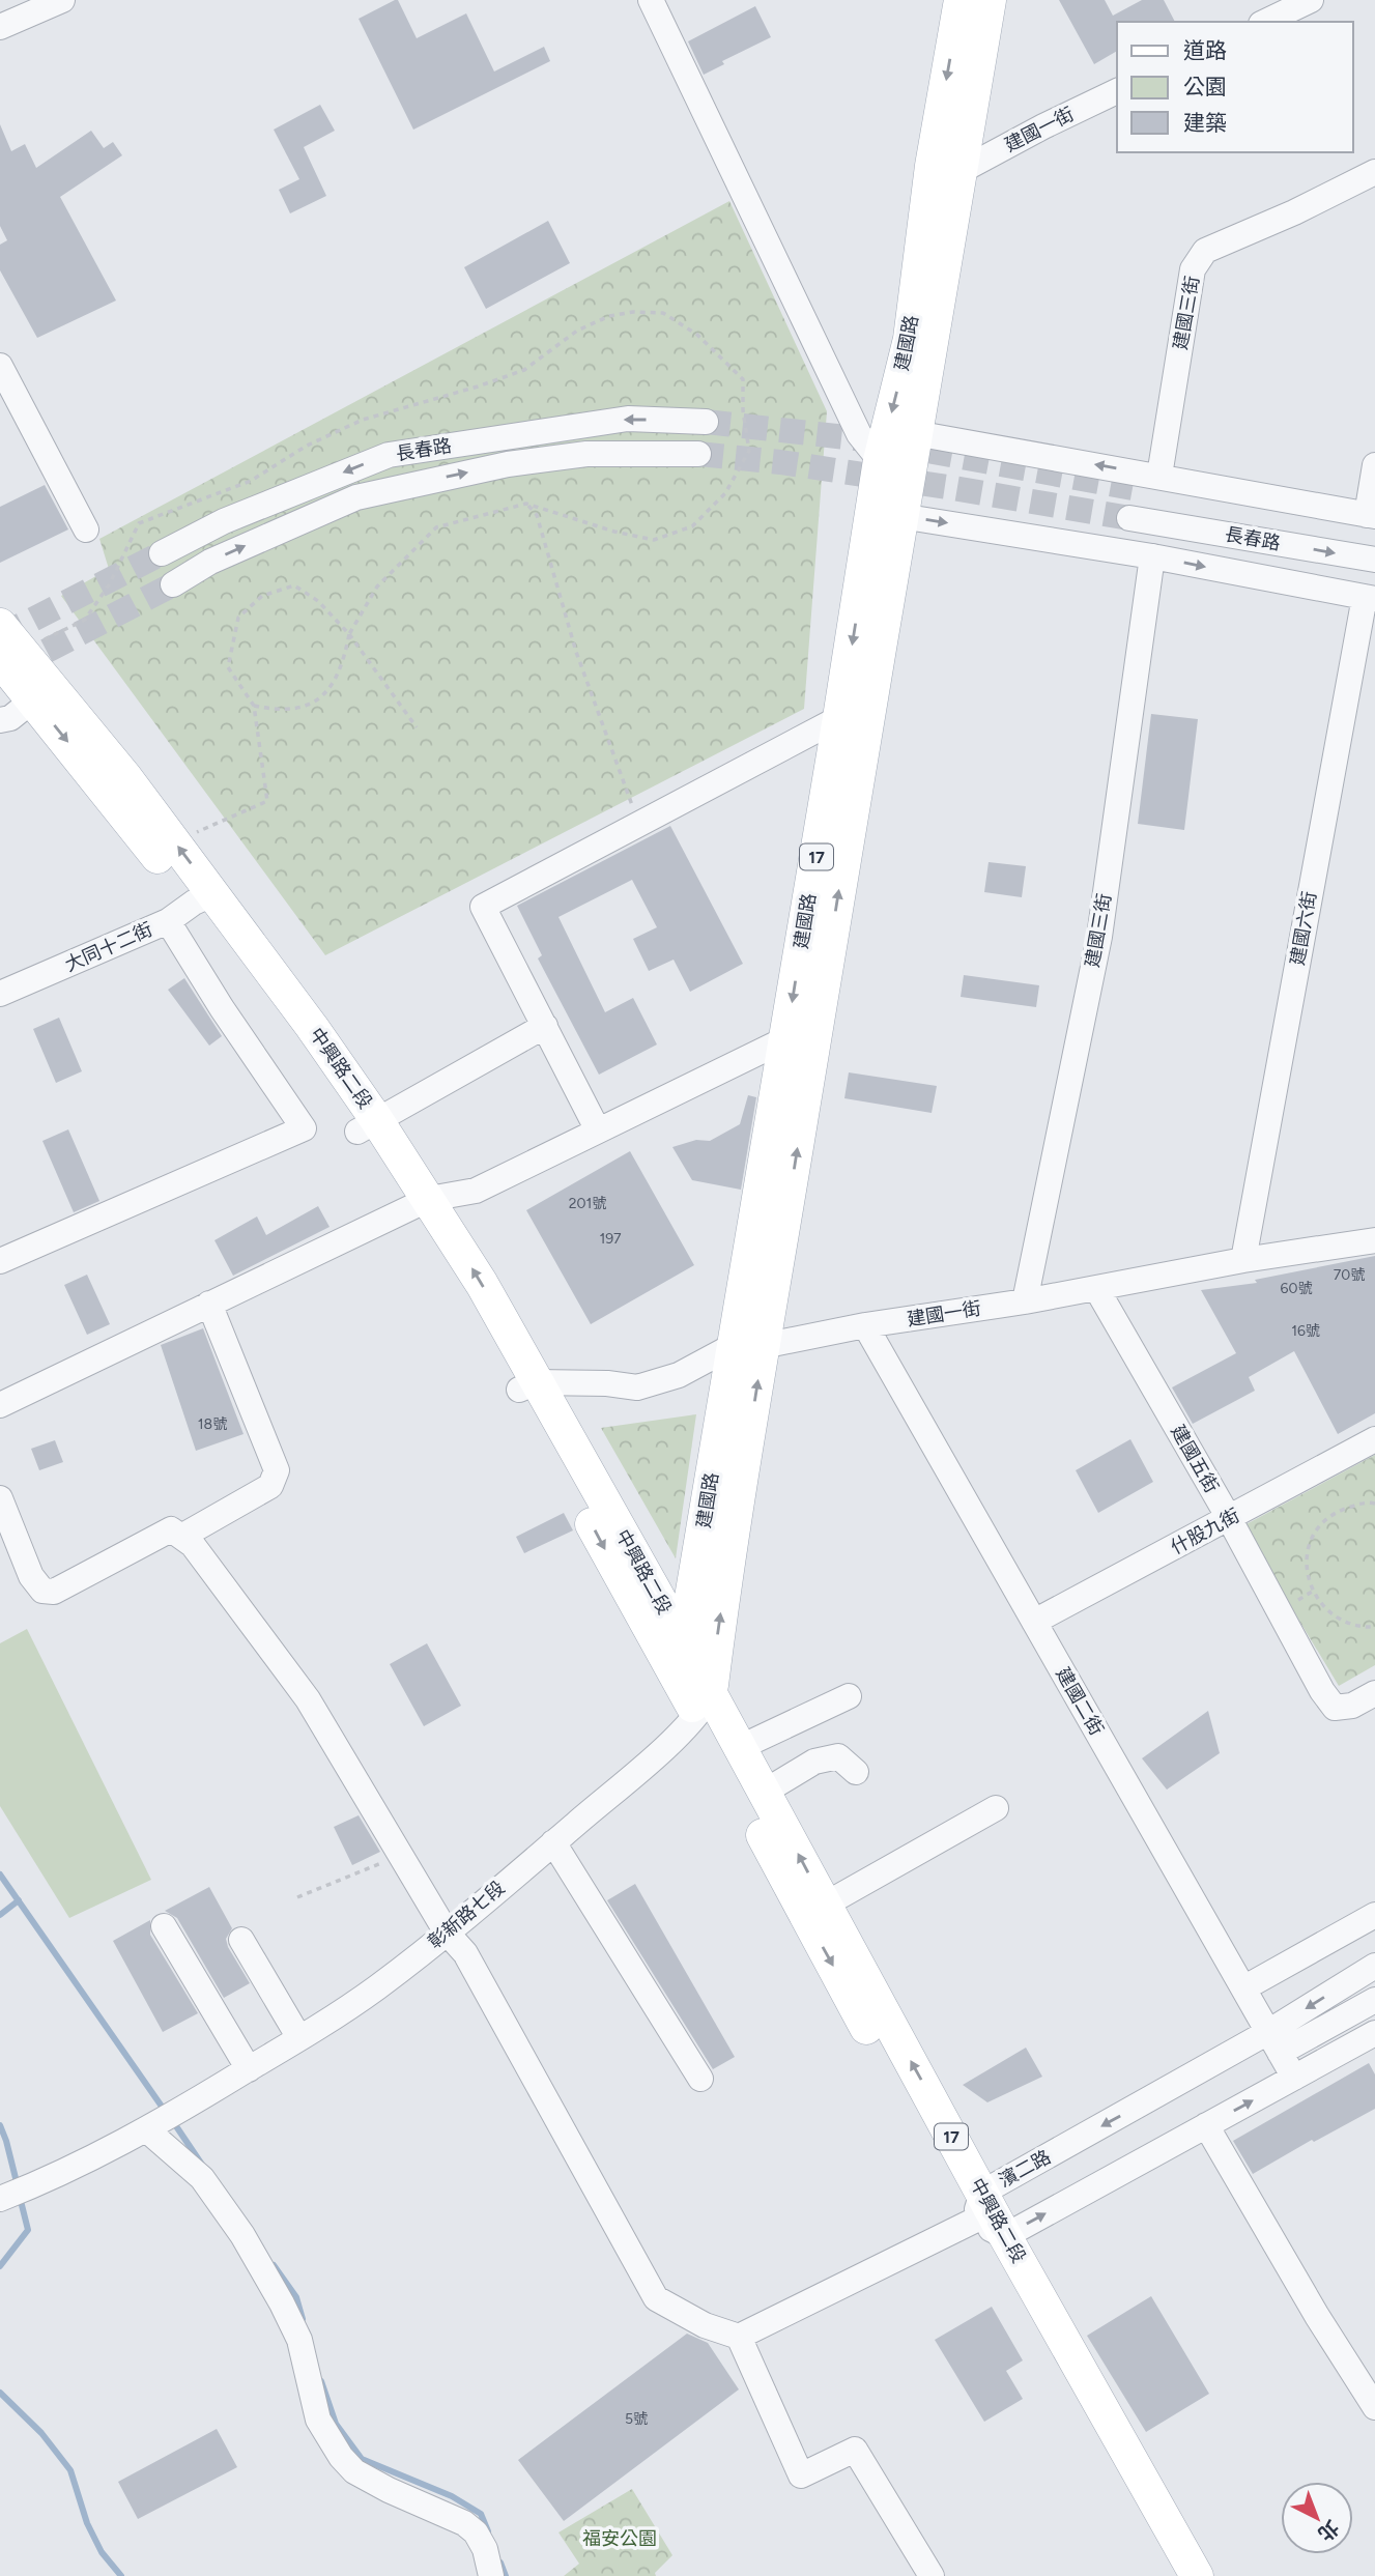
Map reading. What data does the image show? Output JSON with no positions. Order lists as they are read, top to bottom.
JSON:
{
  "streets": {
    "main road": ["建國路", "17", "中興路二段"],
    "street": [
      "建國一街",
      "建國三街",
      "長春路",
      "建國六街",
      "大同十二街",
      "建國五街",
      "什股九街",
      "建國二街",
      "彰新路七段",
      "濱二路"
    ]
  },
  "crossings": [
    ["建國一街", "建國三街"],
    ["建國一街", "建國路"],
    ["建國一街", "建國六街"],
    ["建國一街", "中興路二段"],
    ["建國一街", "建國五街"],
    ["建國一街", "建國二街"],
    ["建國路", "中興路二段"],
    ["建國路", "彰新路七段"],
    ["大同十二街", "中興路二段"],
    ["中興路二段", "彰新路七段"],
    ["中興路二段", "濱二路"],
    ["建國五街", "什股九街"],
    ["什股九街", "建國二街"],
    ["建國二街", "濱二路"]
  ],
  "parks": ["福安公園"],
  "house_numbers": [
    "201號",
    "197",
    "70號",
    "60號",
    "16號",
    "18號",
    "5號"
  ],
  "legend": ["道路", "公園", "建築"],
  "north": "bottom right"
}
